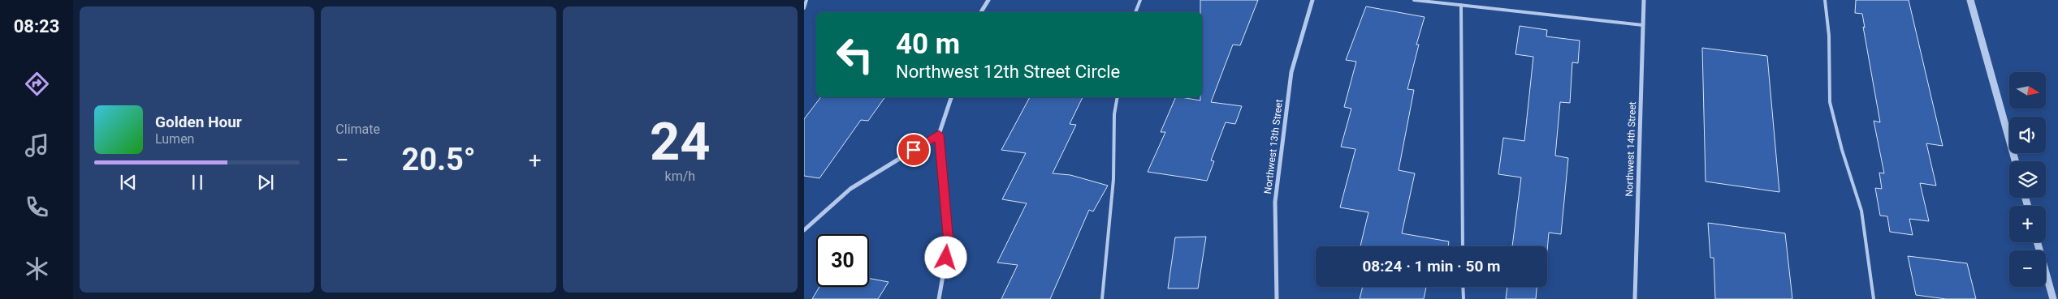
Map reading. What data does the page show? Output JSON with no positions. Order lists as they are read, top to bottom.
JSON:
{
  "streets": {
    "street": ["Northwest 13th Street", "Northwest 14th Street"]
  },
  "north": "right",
  "page": {
    "tabs": "08:23",
    "tile": [
      "Climate",
      ["24", "km/h"]
    ],
    "turn": ["40 m", "Northwest 12th Street Circle"],
    "map_buttons": ["+", "−"],
    "song": ["Golden Hour", "Lumen"],
    "heat": ["−", "20.5°", "+"],
    "limit": "30",
    "trip": "08:24 · 1 min · 50 m"
  }
}
